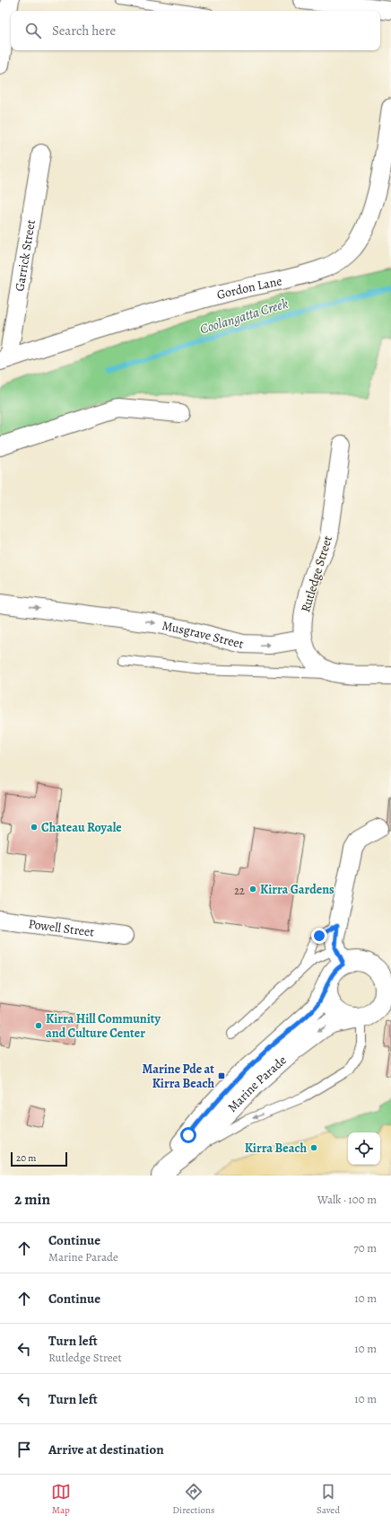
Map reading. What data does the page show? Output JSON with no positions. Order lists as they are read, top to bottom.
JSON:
{
  "streets": {
    "main road": ["Marine Parade"],
    "street": [
      "Garrick Street",
      "Gordon Lane",
      "Rutledge Street",
      "Musgrave Street",
      "Powell Street"
    ]
  },
  "crossings": [
    ["Garrick Street", "Gordon Lane"],
    ["Rutledge Street", "Musgrave Street"]
  ],
  "one_way": ["Musgrave Street"],
  "water": ["Coolangatta Creek"],
  "places": {
    "other": [
      "Chateau Royale",
      "Kirra Gardens",
      "Kirra Hill Community and Culture Center",
      "Kirra Beach"
    ],
    "transit": ["Marine Pde at Kirra Beach"]
  },
  "house_numbers": ["22"],
  "scale_bar": "20 m",
  "page": {
    "search": "Search here",
    "scale": "20 m",
    "heading": ["2 min", "Walk · 100 m"],
    "list": [
      ["Continue", "Marine Parade", "70 m"],
      ["Continue", "10 m"],
      ["Turn left", "Rutledge Street", "10 m"],
      ["Turn left", "10 m"],
      "Arrive at destination"
    ],
    "nav": ["Map", "Directions", "Saved"]
  }
}
